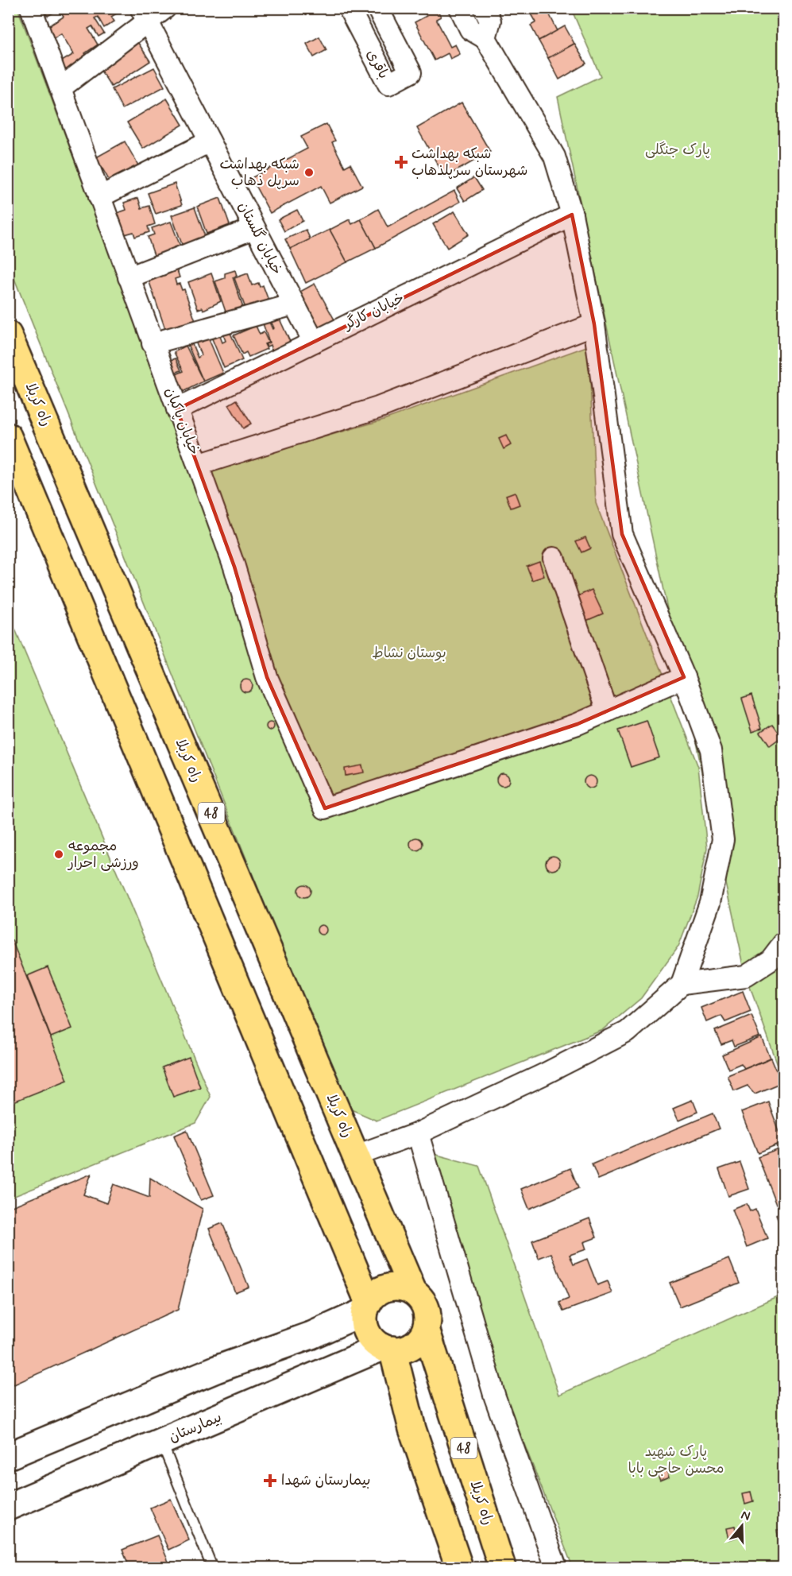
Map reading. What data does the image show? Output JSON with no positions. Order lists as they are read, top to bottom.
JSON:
{
  "streets": {
    "main road": ["راه کربلا", "48", "بیمارستان"],
    "street": [
      "باقری",
      "خیابان گلستان",
      "خیابان کارگر",
      "خیابان پاکبان"
    ]
  },
  "crossings": [
    ["خیابان گلستان", "خیابان کارگر"],
    ["خیابان کارگر", "خیابان پاکبان"],
    ["راه کربلا", "48"],
    ["راه کربلا", "بیمارستان"],
    ["48", "بیمارستان"]
  ],
  "parks": ["پارک جنگلی", "بوستان نشاط", "پارک شهید محسن حاجی بابا"],
  "places": {
    "health": ["شبکه بهداشت شهرستان سرپلذهاب", "بیمارستان شهدا"],
    "other": ["شبکه بهداشت سرپل ذهاب", "مجموعه ورزشی احرار"]
  },
  "north": "top"
}
